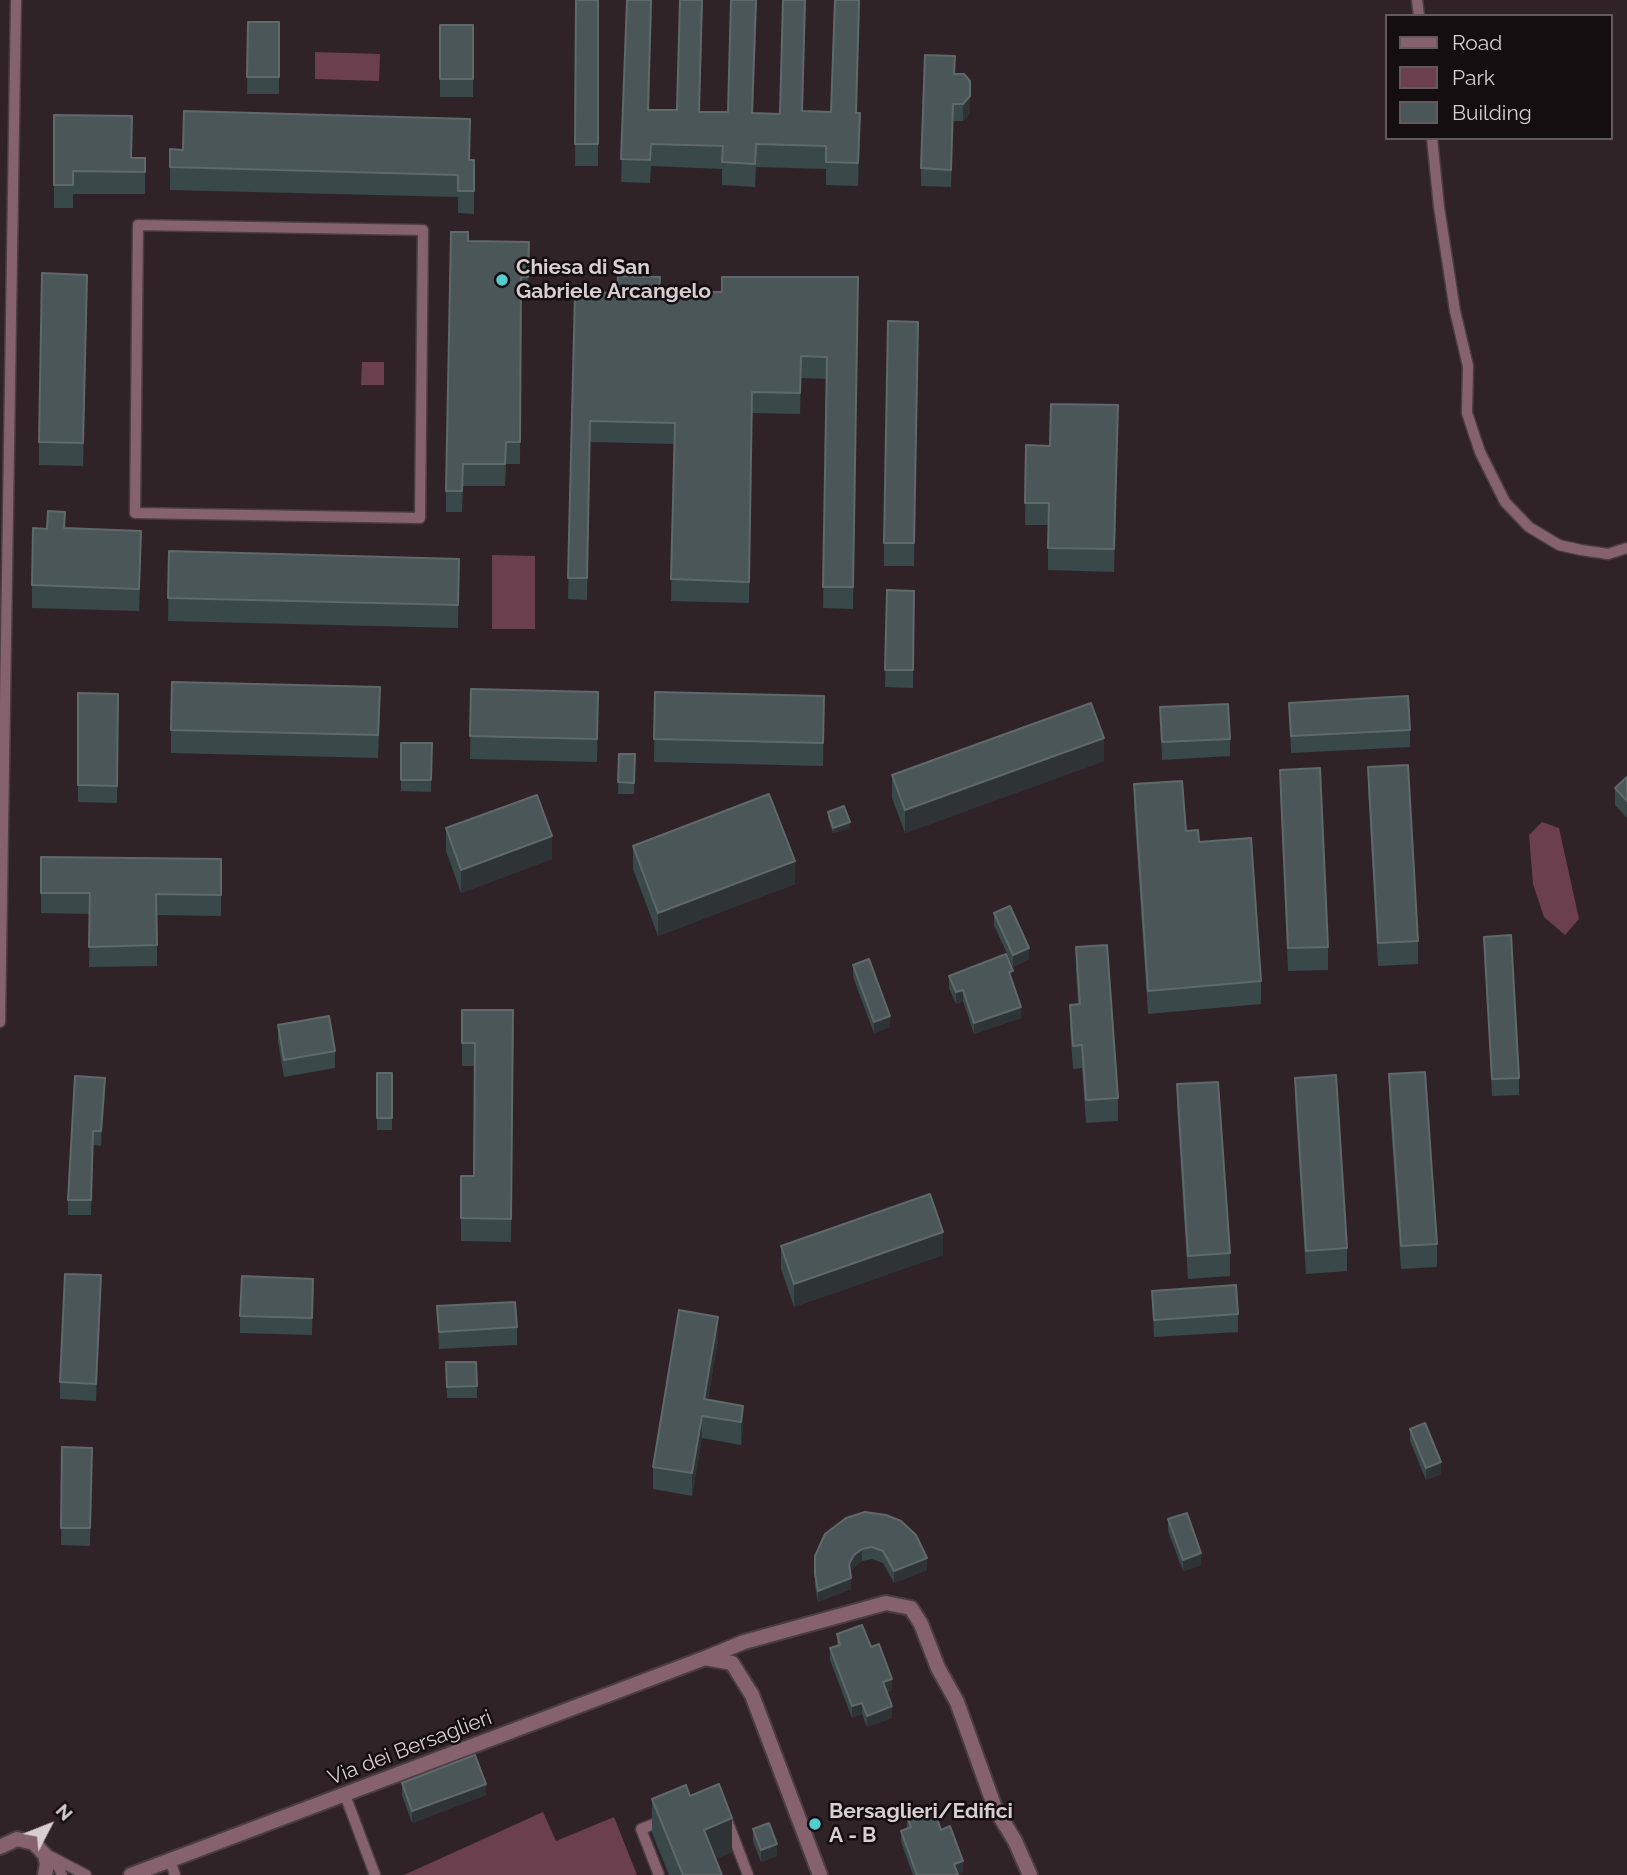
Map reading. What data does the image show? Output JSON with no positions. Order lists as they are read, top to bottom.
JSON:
{
  "streets": {
    "street": ["Via dei Bersaglieri"]
  },
  "places": ["Chiesa di San Gabriele Arcangelo", "Bersaglieri/Edifici A - B"],
  "legend": ["Road", "Park", "Building"],
  "north": "top right"
}
